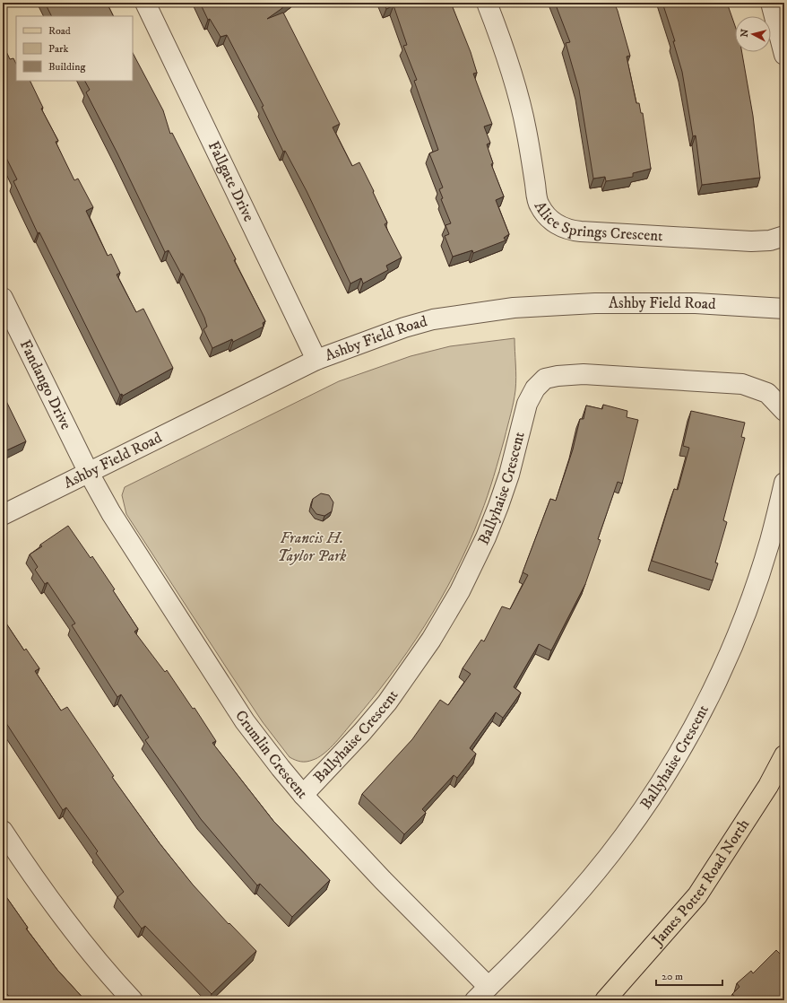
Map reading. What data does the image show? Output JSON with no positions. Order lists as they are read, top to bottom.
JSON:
{
  "streets": {
    "main road": ["James Potter Road North"],
    "street": [
      "Fallgate Drive",
      "Alice Springs Crescent",
      "Ashby Field Road",
      "Fandango Drive",
      "Ballyhaise Crescent",
      "Crumlin Crescent"
    ]
  },
  "crossings": [
    ["Fallgate Drive", "Ashby Field Road"],
    ["Ashby Field Road", "Fandango Drive"],
    ["Ashby Field Road", "Crumlin Crescent"],
    ["Fandango Drive", "Crumlin Crescent"],
    ["Ballyhaise Crescent", "Crumlin Crescent"]
  ],
  "parks": ["Francis H. Taylor Park"],
  "legend": ["Road", "Park", "Building"],
  "scale_bar": "20 m",
  "north": "left"
}
